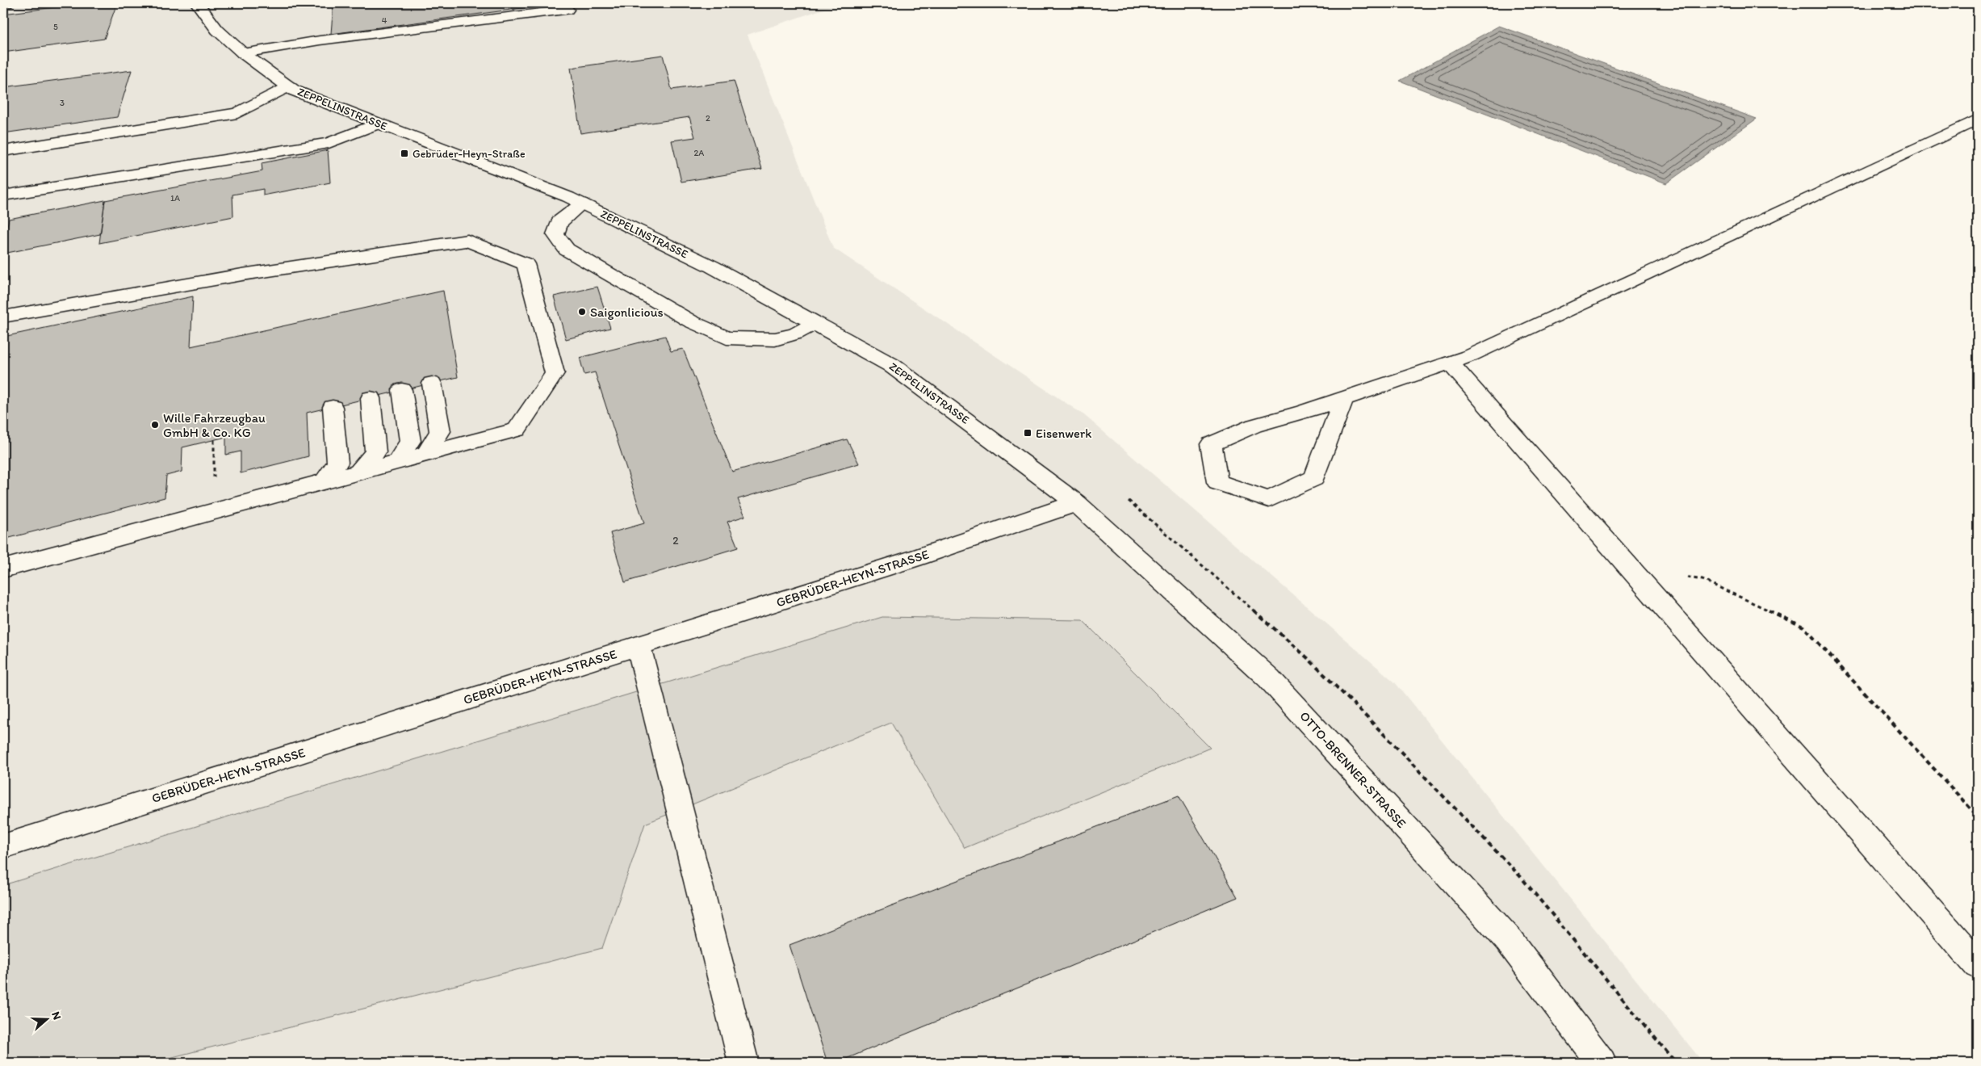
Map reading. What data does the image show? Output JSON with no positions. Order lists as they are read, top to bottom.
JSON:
{
  "streets": {
    "street": ["ZEPPELINSTRASSE", "GEBRÜDER-HEYN-STRASSE", "OTTO-BRENNER-STRASSE"]
  },
  "crossings": [
    ["ZEPPELINSTRASSE", "GEBRÜDER-HEYN-STRASSE"],
    ["ZEPPELINSTRASSE", "OTTO-BRENNER-STRASSE"],
    ["GEBRÜDER-HEYN-STRASSE", "OTTO-BRENNER-STRASSE"]
  ],
  "places": {
    "transit": ["Gebrüder-Heyn-Straße", "Eisenwerk"],
    "other": ["Saigonlicious", "Wille Fahrzeugbau GmbH & Co. KG"]
  },
  "house_numbers": [
    "4",
    "5",
    "3",
    "2",
    "2A",
    "1A",
    "2"
  ],
  "north": "right"
}
